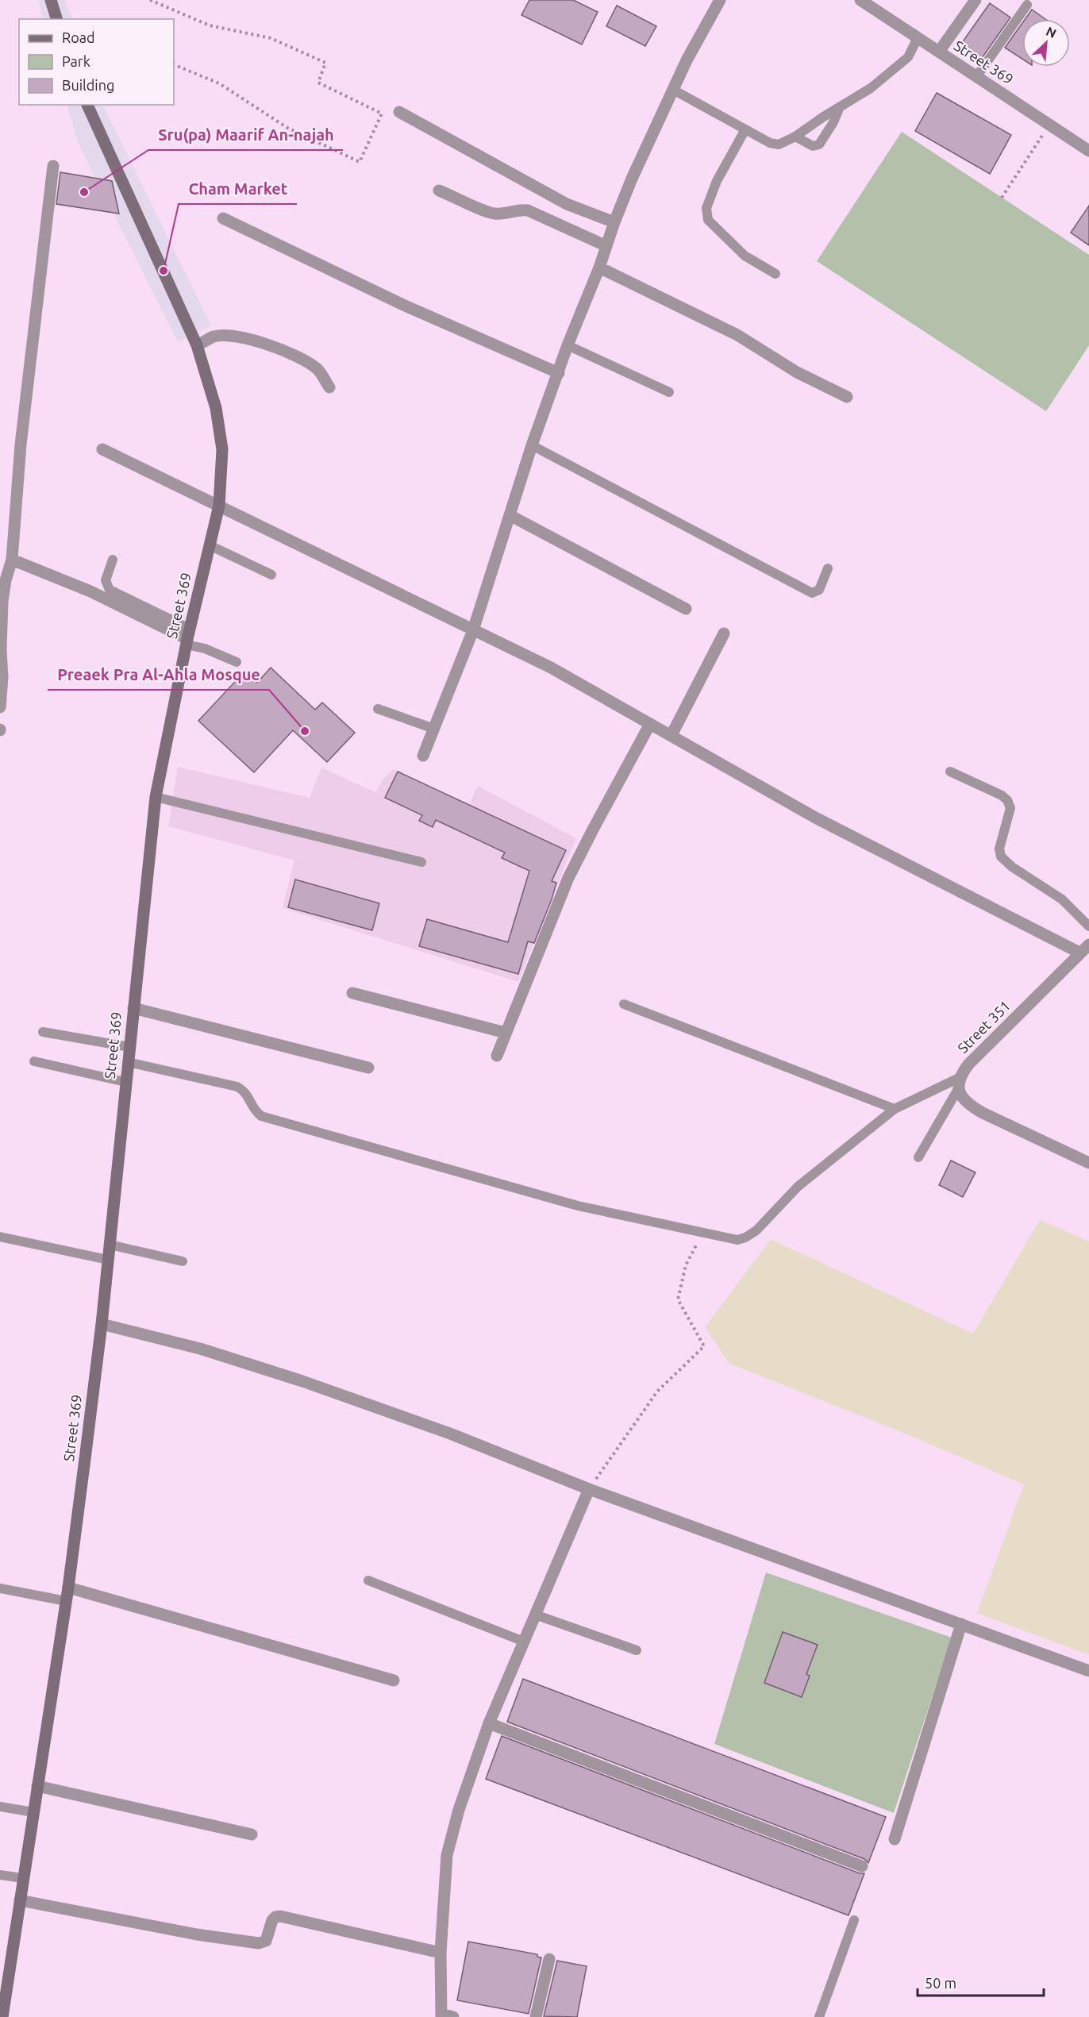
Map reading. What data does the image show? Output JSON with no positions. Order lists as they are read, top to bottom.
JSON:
{
  "streets": {
    "main road": ["Street 369"],
    "street": ["Street 351"]
  },
  "places": ["Sru(pa) Maarif An-najah", "Cham Market", "Preaek Pra Al-Ahla Mosque"],
  "legend": ["Road", "Park", "Building"],
  "scale_bar": "50 m",
  "north": "top right"
}
